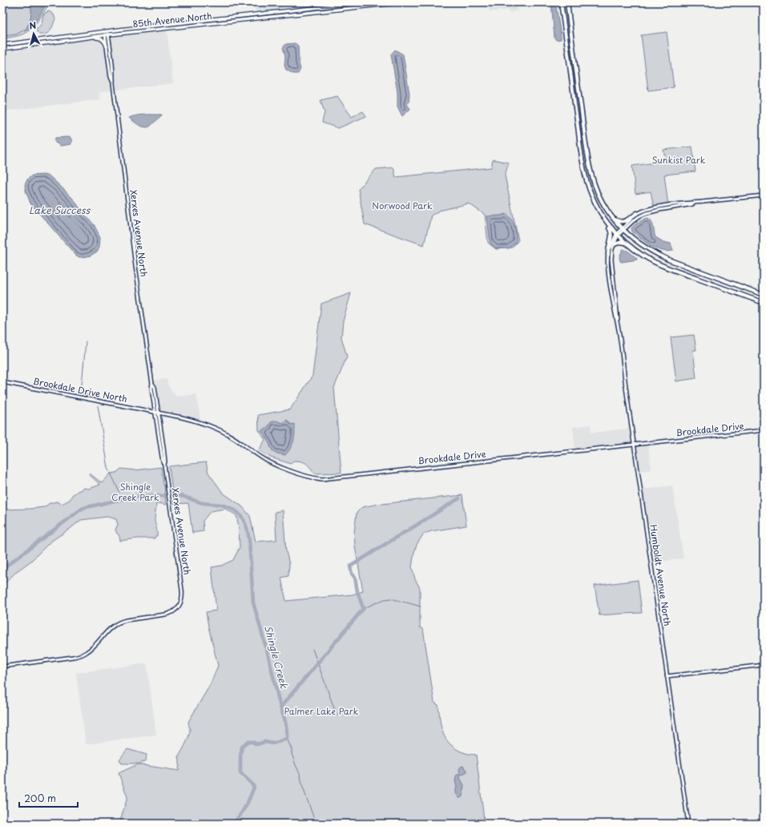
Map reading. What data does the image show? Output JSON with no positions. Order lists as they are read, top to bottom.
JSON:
{
  "streets": {
    "main road": ["85th Avenue North"],
    "street": [
      "Xerxes Avenue North",
      "Brookdale Drive North",
      "Brookdale Drive",
      "Humboldt Avenue North"
    ]
  },
  "crossings": [
    ["85th Avenue North", "Xerxes Avenue North"],
    ["Xerxes Avenue North", "Brookdale Drive North"],
    ["Xerxes Avenue North", "Brookdale Drive"],
    ["Brookdale Drive North", "Brookdale Drive"],
    ["Brookdale Drive", "Humboldt Avenue North"]
  ],
  "water": ["Lake Success", "Shingle Creek"],
  "parks": [
    "Sunkist Park",
    "Norwood Park",
    "Shingle Creek Park",
    "Palmer Lake Park"
  ],
  "scale_bar": "200 m",
  "north": "top"
}
